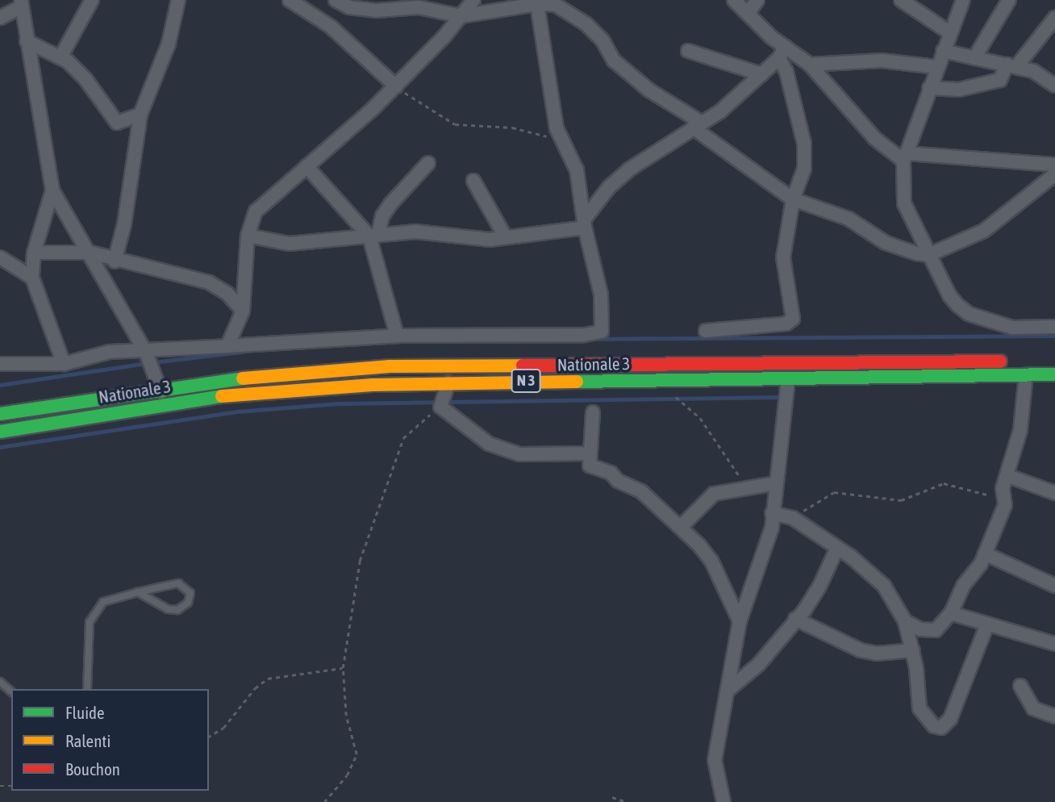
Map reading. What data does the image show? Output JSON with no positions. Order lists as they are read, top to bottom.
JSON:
{
  "streets": {
    "main road": ["Nationale 3", "N 3"]
  },
  "legend": ["Fluide", "Ralenti", "Bouchon"]
}
